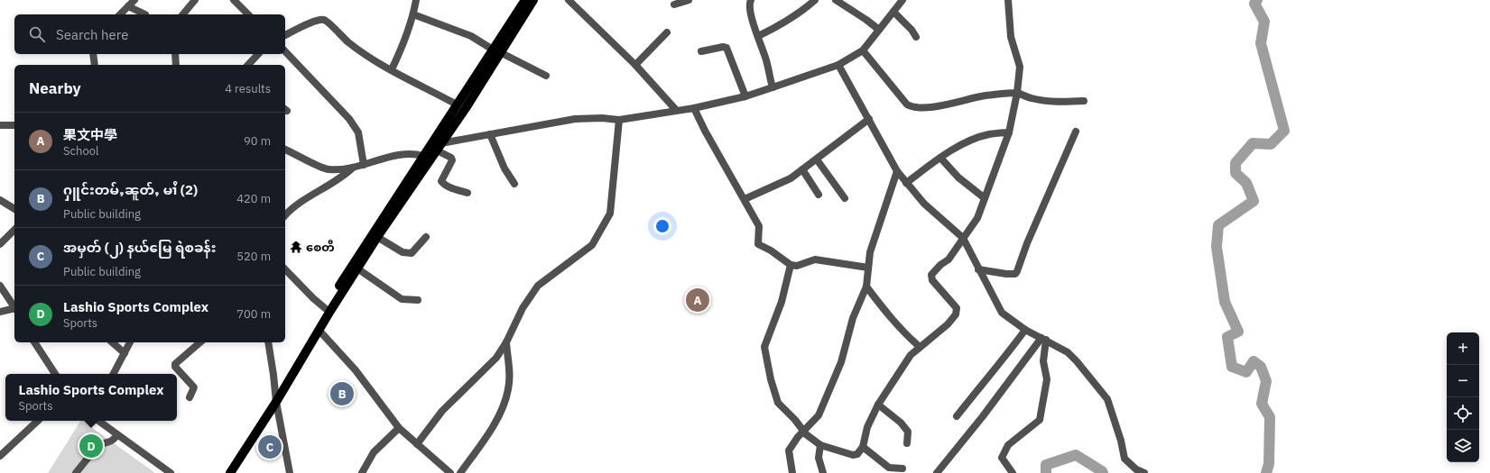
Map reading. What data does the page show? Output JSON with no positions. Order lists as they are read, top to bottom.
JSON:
{
  "places": {
    "temple": ["စေတီ"]
  },
  "page": {
    "search": "Search here",
    "heading": ["Nearby", "4 results"],
    "list": [
      {
        "mark": "A",
        "name": "果文中學",
        "note": "School",
        "value": "90 m"
      },
      {
        "mark": "B",
        "name": "ႁူင်းတမ်ႇၼူတ်ႇ မၢႆ (2)",
        "note": "Public building",
        "value": "420 m"
      },
      {
        "mark": "C",
        "name": "အမှတ် (၂) နယ်မြေ ရဲစခန်း",
        "note": "Public building",
        "value": "520 m"
      },
      {
        "mark": "D",
        "name": "Lashio Sports Complex",
        "note": "Sports",
        "value": "700 m"
      }
    ],
    "pins": [
      "A",
      "B",
      "D",
      "C"
    ],
    "map_buttons": ["+", "−"],
    "popup": ["Lashio Sports Complex", "Sports"]
  }
}
